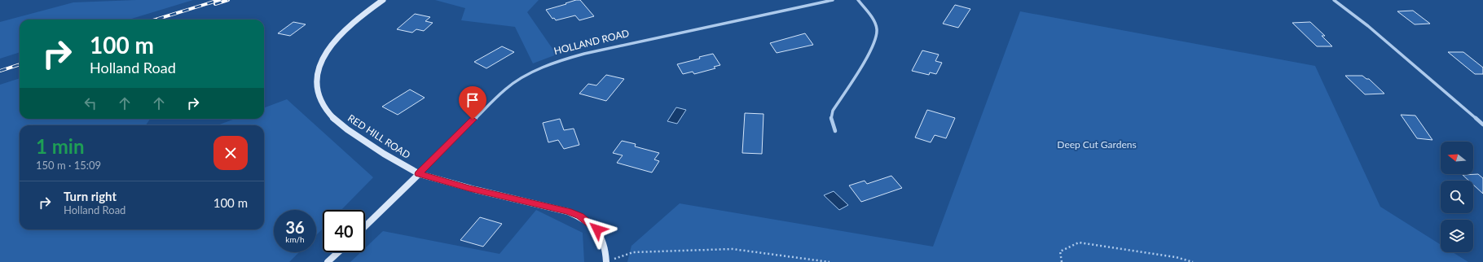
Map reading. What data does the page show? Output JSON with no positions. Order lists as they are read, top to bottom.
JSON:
{
  "streets": {
    "street": ["HOLLAND ROAD", "RED HILL ROAD"]
  },
  "crossings": [
    ["HOLLAND ROAD", "RED HILL ROAD"]
  ],
  "parks": ["Deep Cut Gardens"],
  "north": "left",
  "page": {
    "turn": ["100 m", "Holland Road"],
    "heading": ["1 min", "150 m · 15:09"],
    "list": [
      {
        "name": "Turn right",
        "note": "Holland Road",
        "value": "100 m"
      }
    ],
    "speed": "36 km/h",
    "limit": "40"
  }
}
